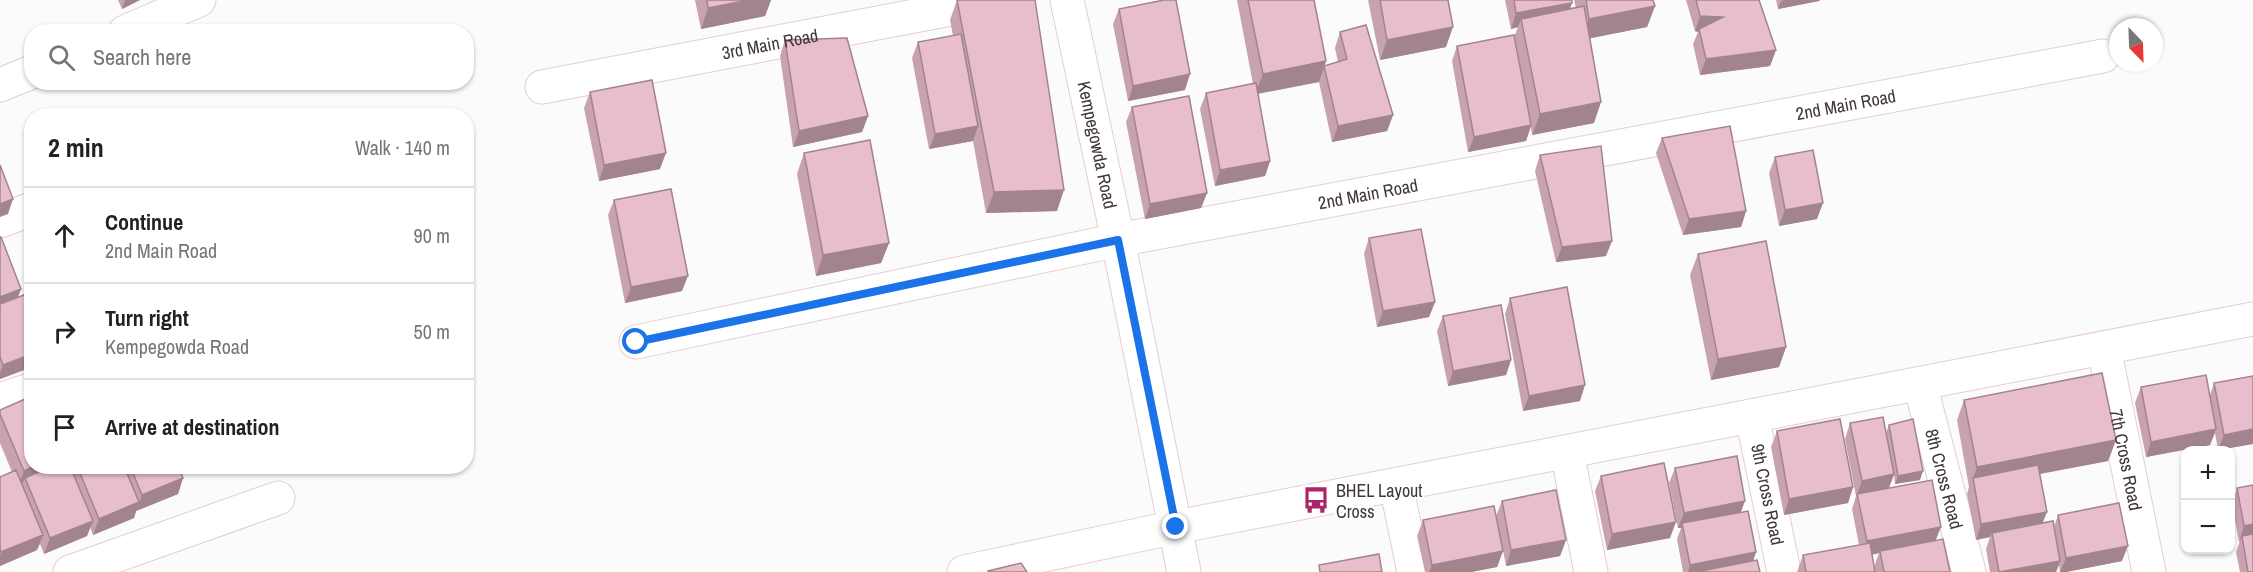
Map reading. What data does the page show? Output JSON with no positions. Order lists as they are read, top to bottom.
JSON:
{
  "streets": {
    "street": [
      "3rd Main Road",
      "2nd Main Road",
      "Kempegowda Road",
      "7th Cross Road",
      "8th Cross Road",
      "9th Cross Road"
    ]
  },
  "crossings": [
    ["2nd Main Road", "Kempegowda Road"]
  ],
  "places": {
    "bus stop": ["BHEL Layout Cross"]
  },
  "north": "bottom right",
  "page": {
    "search": "Search here",
    "heading": ["2 min", "Walk · 140 m"],
    "list": [
      ["Continue", "2nd Main Road", "90 m"],
      ["Turn right", "Kempegowda Road", "50 m"],
      "Arrive at destination"
    ],
    "map_buttons": ["+", "−"]
  }
}
